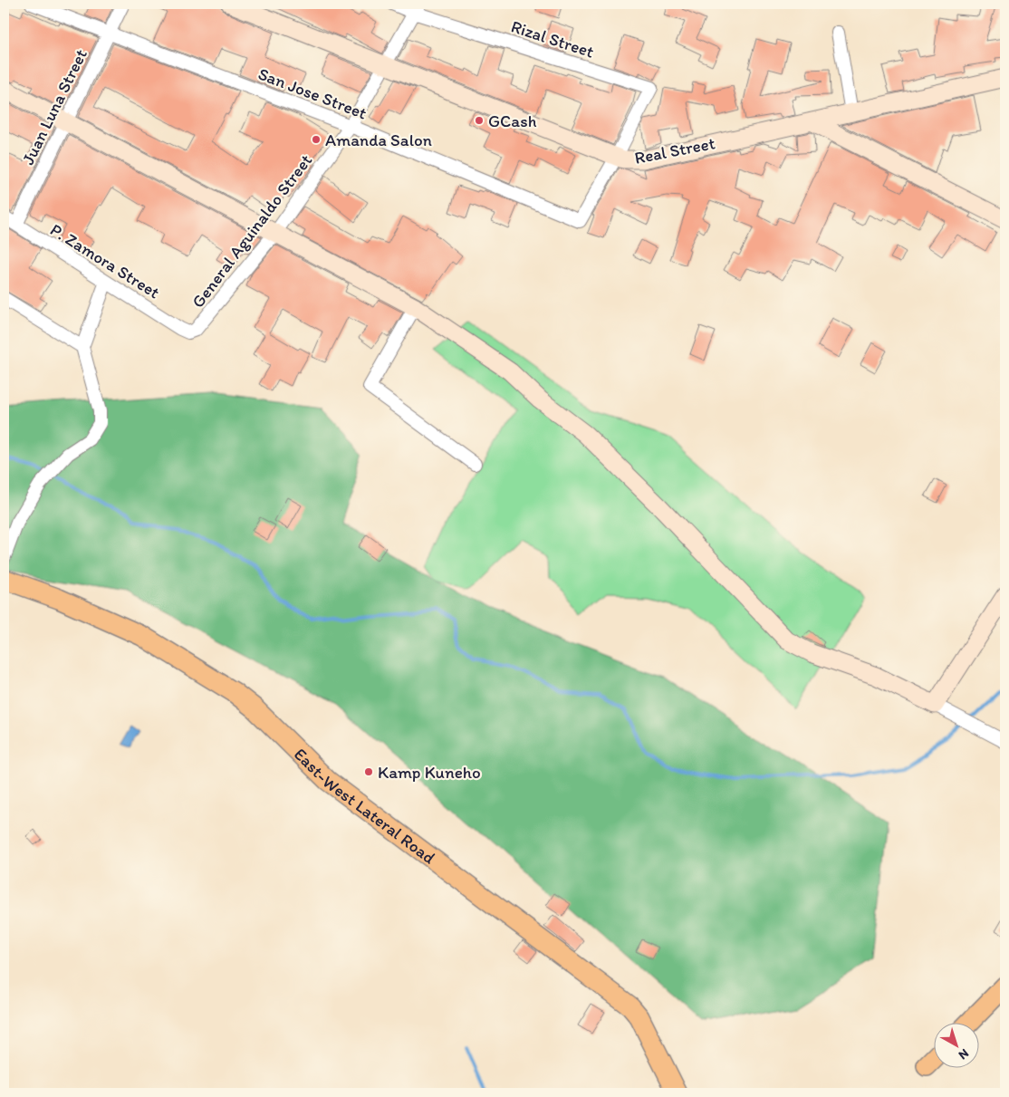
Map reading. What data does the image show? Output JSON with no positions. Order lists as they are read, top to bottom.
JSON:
{
  "streets": {
    "main road": ["East-West Lateral Road"],
    "street": [
      "Rizal Street",
      "San Jose Street",
      "Juan Luna Street",
      "Real Street",
      "General Aguinaldo Street",
      "P. Zamora Street"
    ]
  },
  "crossings": [
    ["Rizal Street", "San Jose Street"],
    ["Rizal Street", "Real Street"],
    ["Rizal Street", "General Aguinaldo Street"],
    ["San Jose Street", "Juan Luna Street"],
    ["San Jose Street", "Real Street"],
    ["San Jose Street", "General Aguinaldo Street"],
    ["Juan Luna Street", "P. Zamora Street"],
    ["Real Street", "General Aguinaldo Street"],
    ["General Aguinaldo Street", "P. Zamora Street"]
  ],
  "places": ["GCash", "Amanda Salon", "Kamp Kuneho"],
  "north": "bottom right"
}
